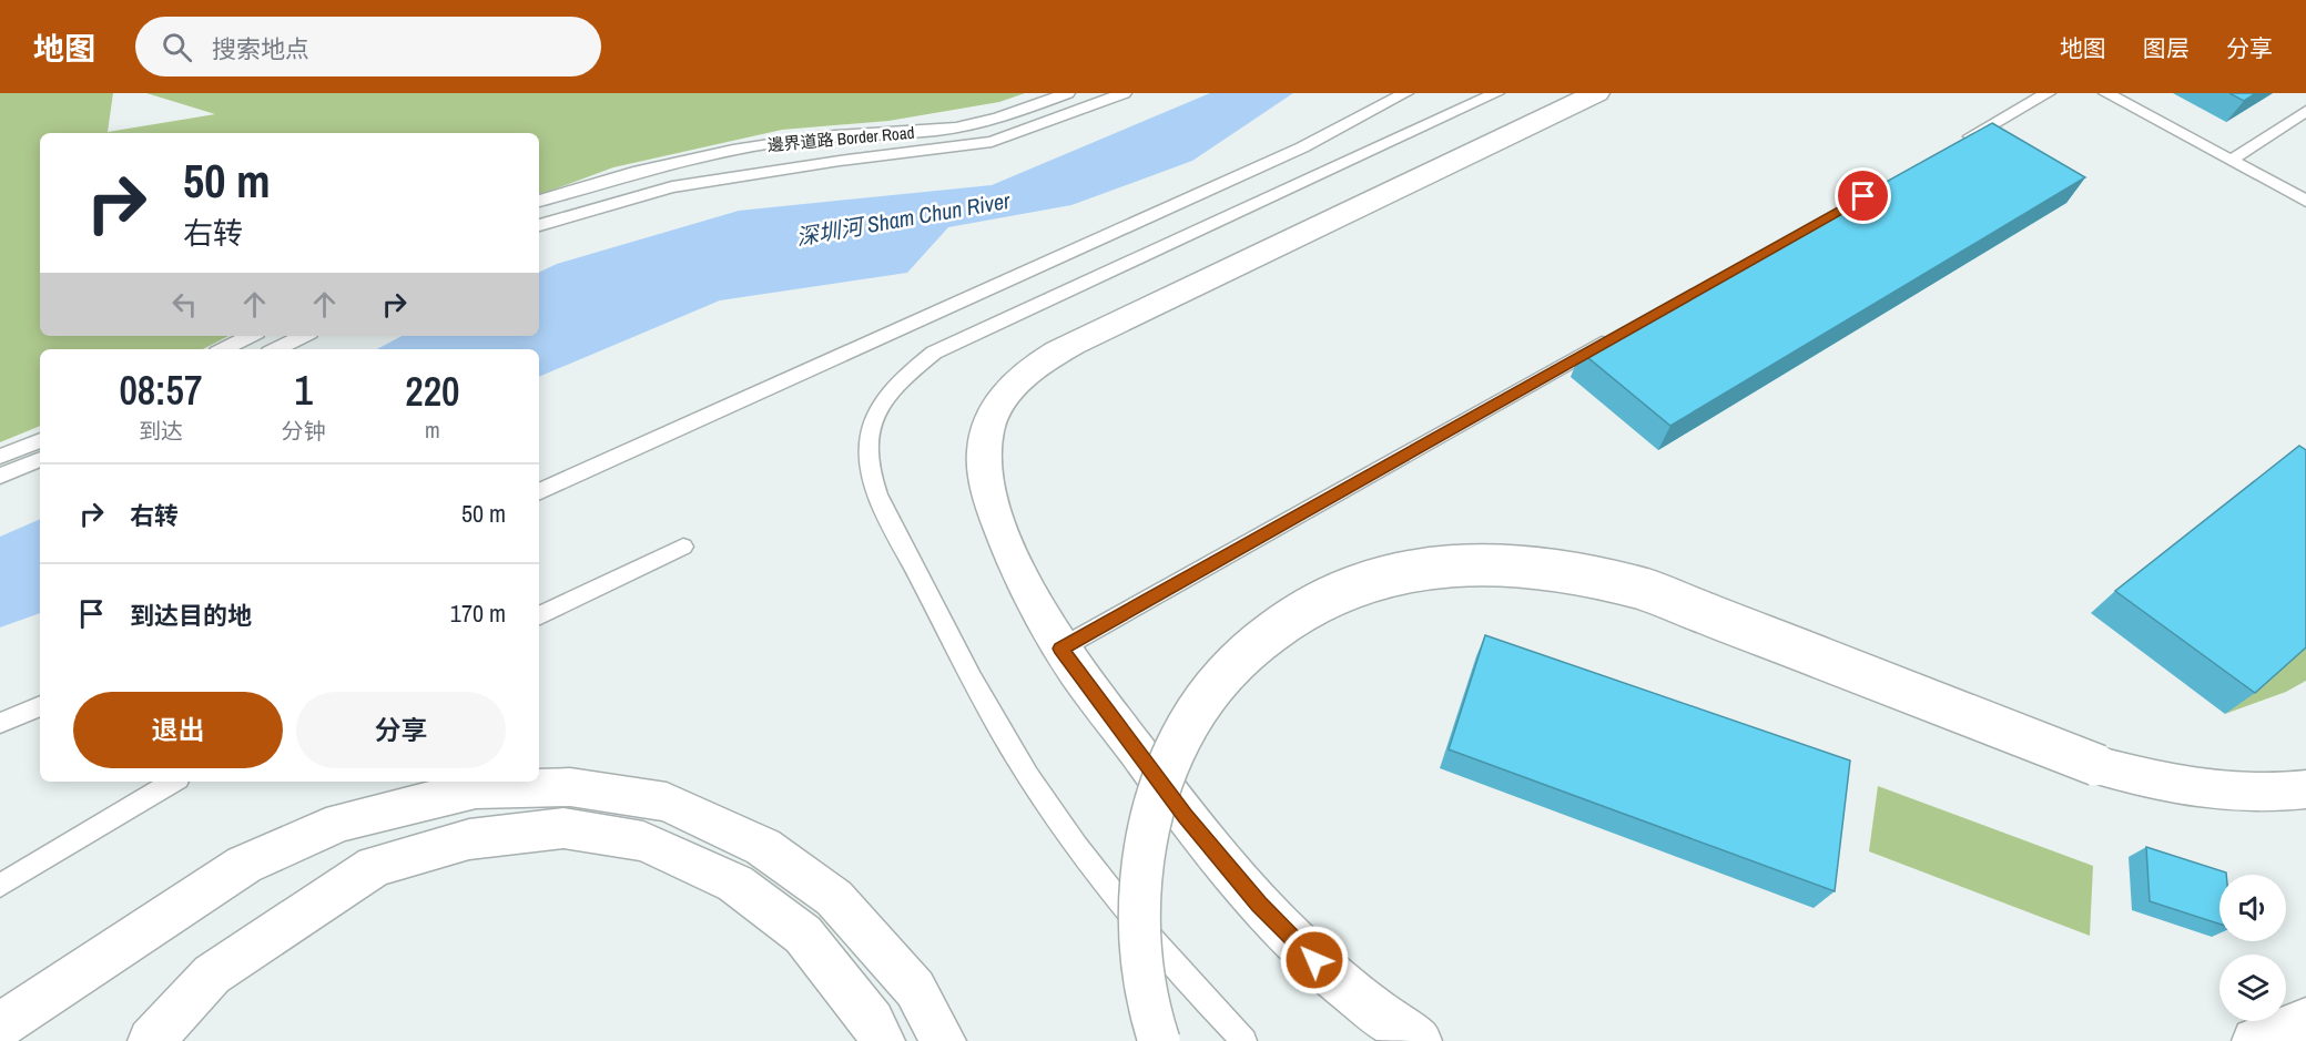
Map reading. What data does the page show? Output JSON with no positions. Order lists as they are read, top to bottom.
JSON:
{
  "streets": {
    "lane": ["邊界道路 Border Road"]
  },
  "water": ["深圳河 Sham Chun River"],
  "page": {
    "header": "地图",
    "search": "搜索地点",
    "nav": ["地图", "图层", "分享"],
    "turn": ["50 m", "右转"],
    "eta": [
      "08:57",
      "到达",
      "1",
      "分钟",
      "220",
      "m"
    ],
    "list": [
      {
        "name": "右转",
        "value": "50 m"
      },
      {
        "name": "到达目的地",
        "value": "170 m"
      }
    ],
    "buttons": ["退出", "分享"]
  }
}
